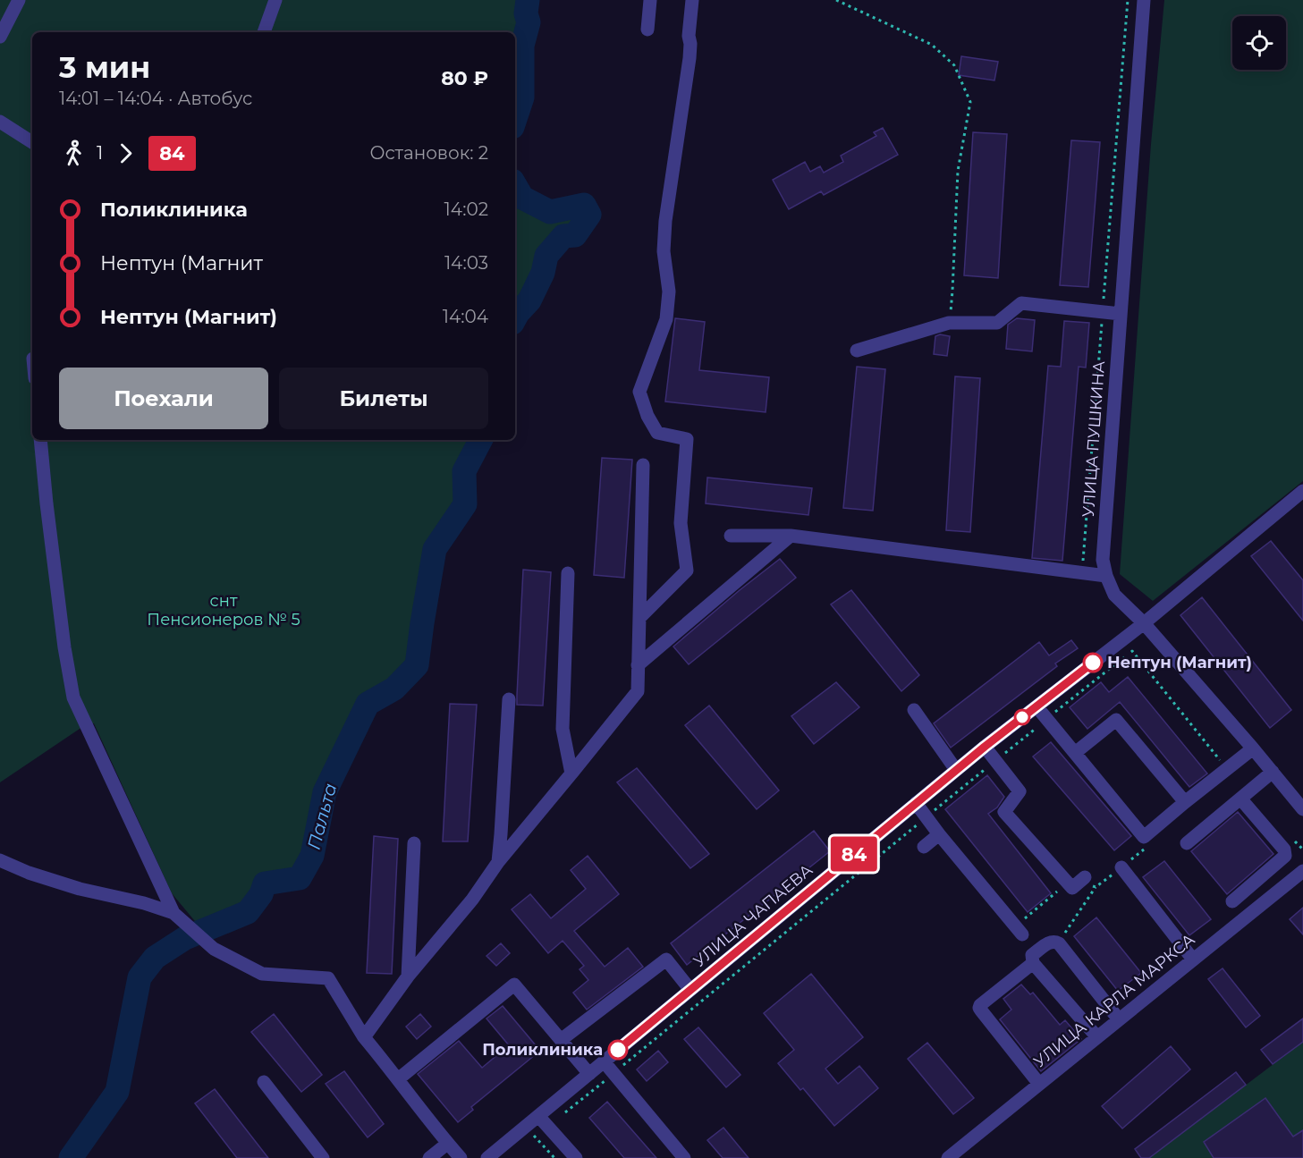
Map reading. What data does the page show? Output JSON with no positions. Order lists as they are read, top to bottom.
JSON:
{
  "streets": {
    "street": ["УЛИЦА ПУШКИНА", "УЛИЦА ЧАПАЕВА", "УЛИЦА КАРЛА МАРКСА"]
  },
  "crossings": [
    ["УЛИЦА ПУШКИНА", "УЛИЦА ЧАПАЕВА"]
  ],
  "water": ["Пальта"],
  "parks": ["снт Пенсионеров № 5"],
  "places": ["Нептун (Магнит)", "Поликлиника"],
  "lines": ["bus line 84"],
  "page": {
    "on_map": "84",
    "heading": ["3 мин", "14:01 – 14:04 · Автобус", "80 ₽"],
    "legs": ["1", "84", "Остановок: 2"],
    "list": [
      {
        "name": "Поликлиника",
        "value": "14:02"
      },
      {
        "name": "Нептун (Магнит",
        "value": "14:03"
      },
      {
        "name": "Нептун (Магнит)",
        "value": "14:04"
      }
    ],
    "buttons": ["Поехали", "Билеты"]
  }
}
